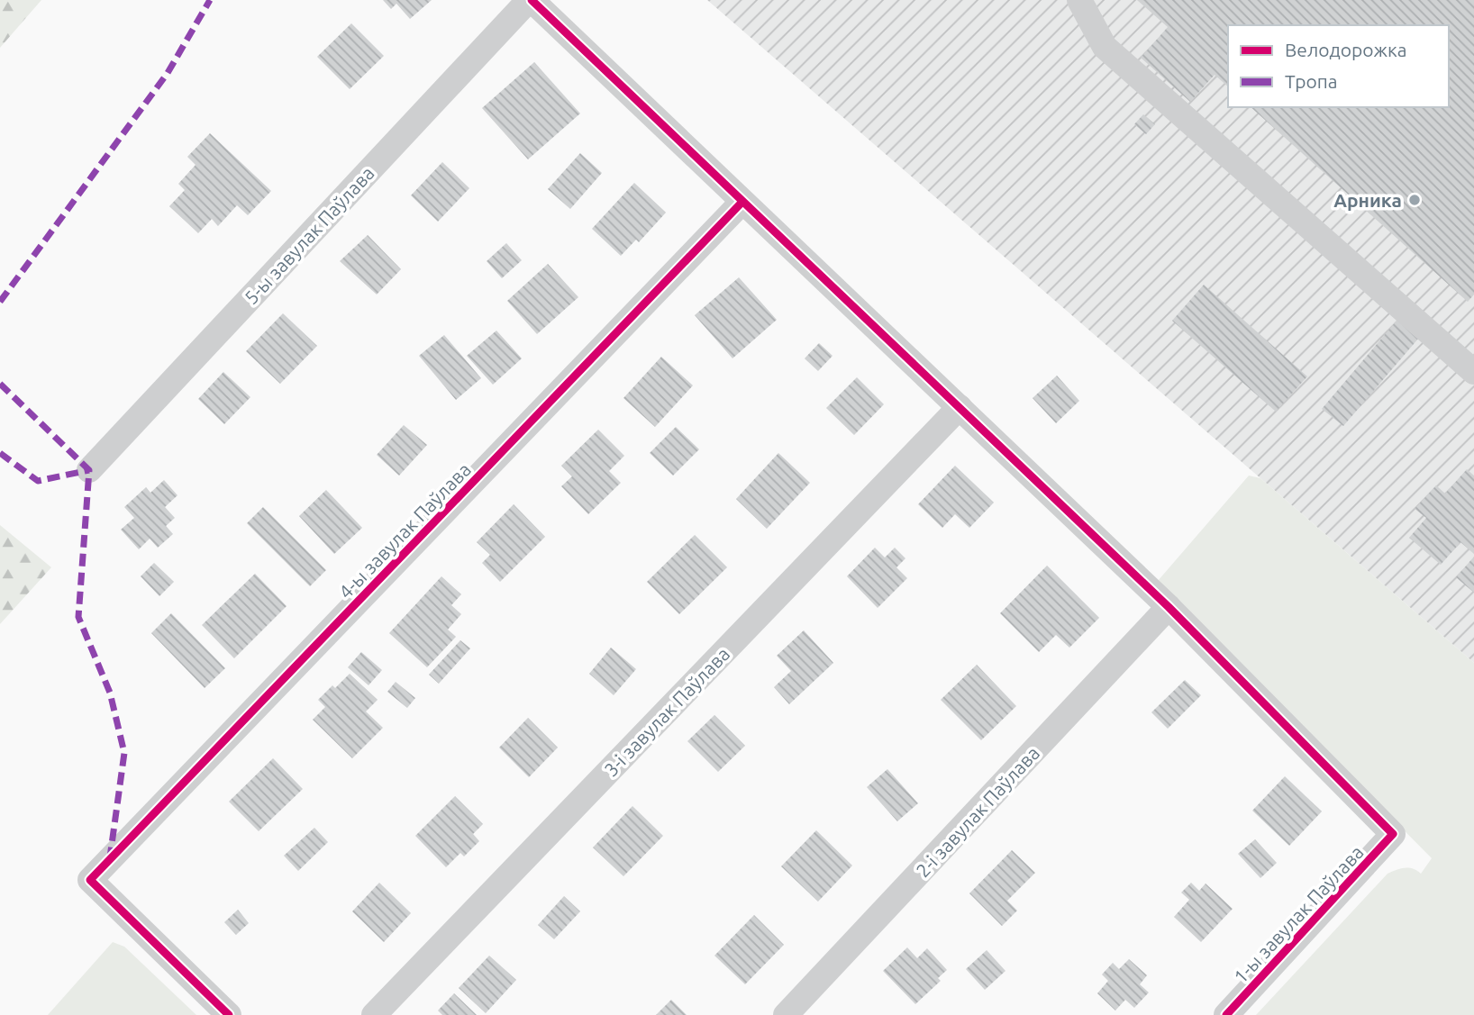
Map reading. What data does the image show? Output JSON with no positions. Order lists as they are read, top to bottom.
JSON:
{
  "streets": {
    "street": [
      "5-ы завулак Паўлава",
      "4-ы завулак Паўлава",
      "3-і завулак Паўлава",
      "2-і завулак Паўлава",
      "1-ы завулак Паўлава"
    ]
  },
  "crossings": [
    ["2-і завулак Паўлава", "1-ы завулак Паўлава"]
  ],
  "places": ["Арника"],
  "legend": ["Велодорожка", "Тропа"]
}
